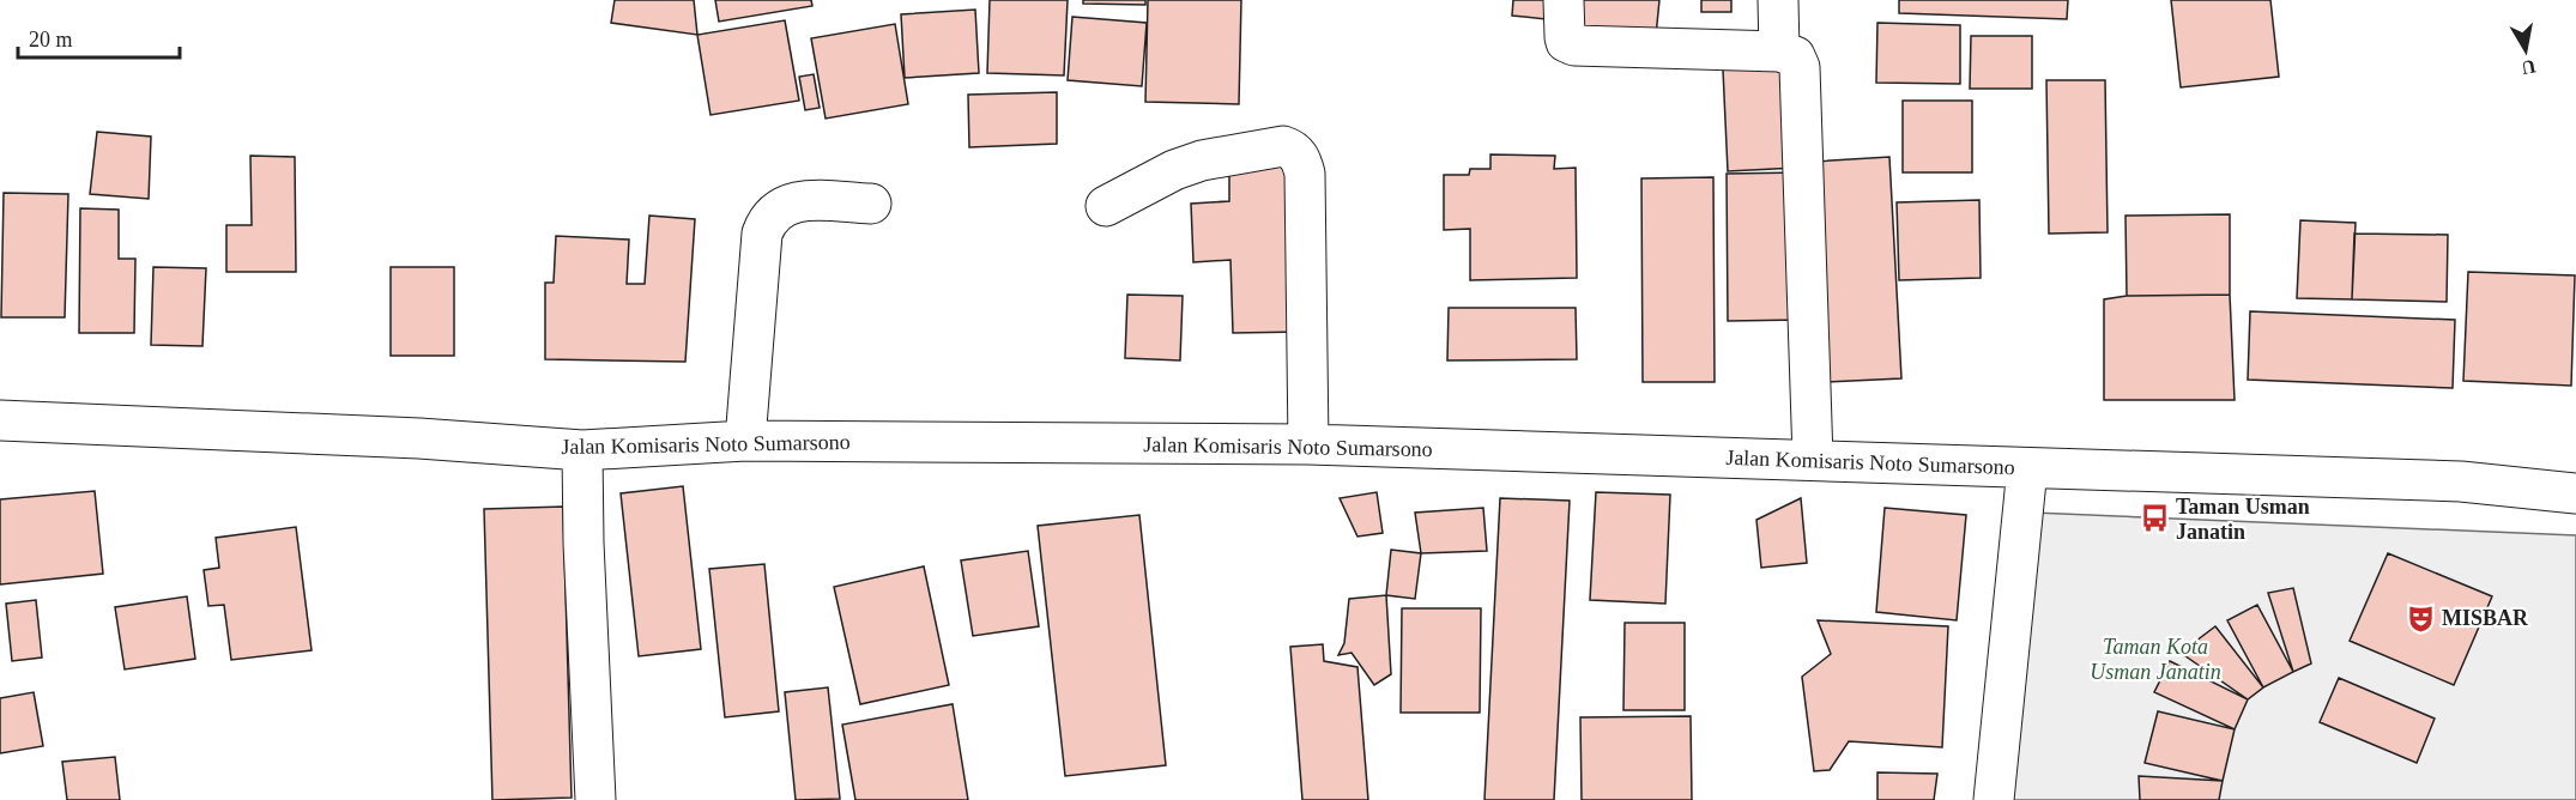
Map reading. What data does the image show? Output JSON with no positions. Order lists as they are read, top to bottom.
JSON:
{
  "streets": {
    "street": ["Jalan Komisaris Noto Sumarsono"]
  },
  "parks": ["Taman Kota Usman Janatin"],
  "places": {
    "bus stop": ["Taman Usman Janatin"],
    "theatre": ["MISBAR"]
  },
  "scale_bar": "20 m",
  "north": "bottom"
}
